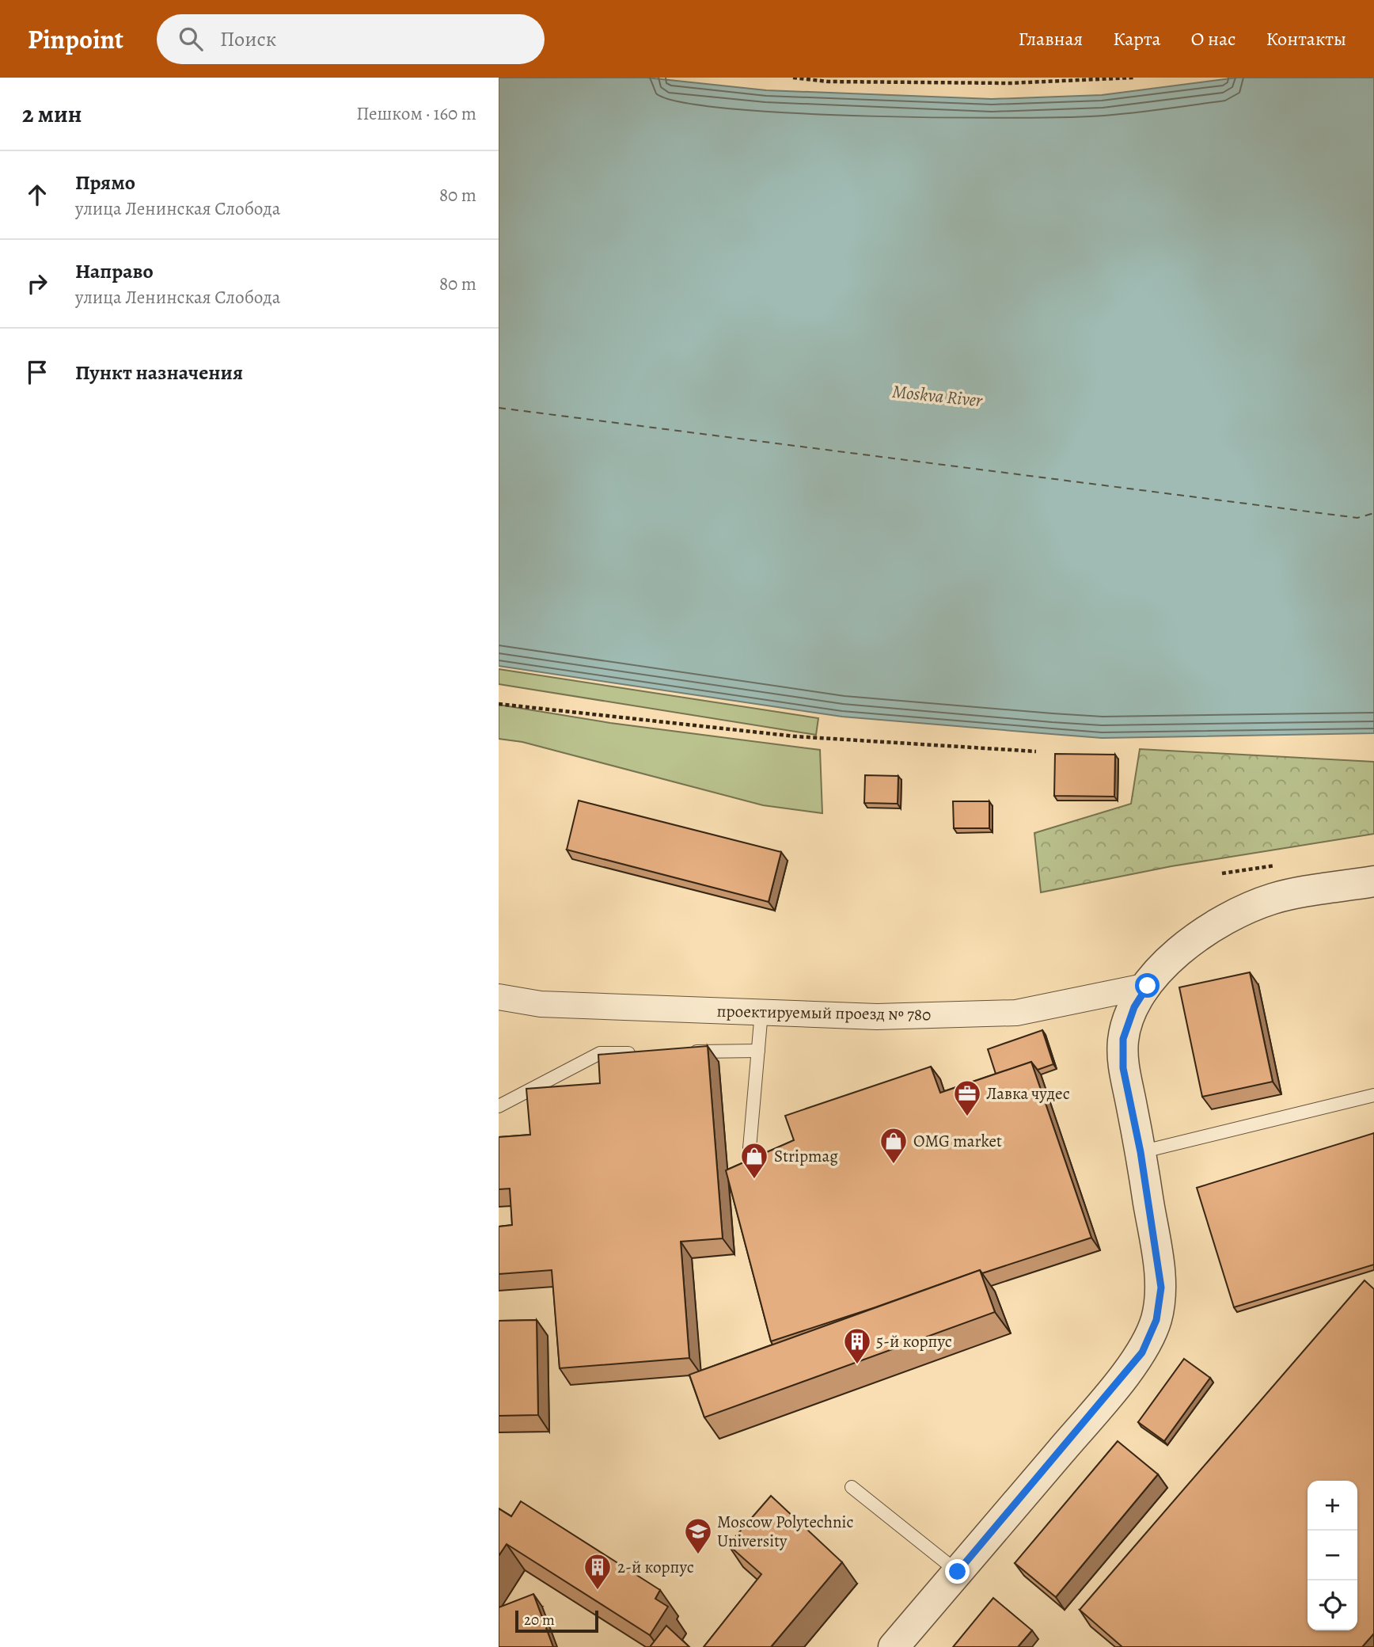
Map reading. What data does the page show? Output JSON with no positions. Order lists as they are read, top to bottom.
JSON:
{
  "streets": {
    "street": ["проектируемый проезд № 780"]
  },
  "water": ["Moskva River"],
  "places": {
    "office": ["Лавка чудес"],
    "shop": ["OMG market", "Stripmag"],
    "building": ["5-й корпус", "2-й корпус"],
    "school or university": ["Moscow Polytechnic University"]
  },
  "scale_bar": "20 m",
  "page": {
    "header": "Pinpoint",
    "search": "Поиск",
    "nav": [
      "Главная",
      "Карта",
      "О нас",
      "Контакты"
    ],
    "heading": ["2 мин", "Пешком · 160 m"],
    "list": [
      ["Прямо", "улица Ленинская Слобода", "80 m"],
      ["Направо", "улица Ленинская Слобода", "80 m"],
      "Пункт назначения"
    ],
    "map_buttons": ["+", "−"],
    "scale": "20 m"
  }
}
